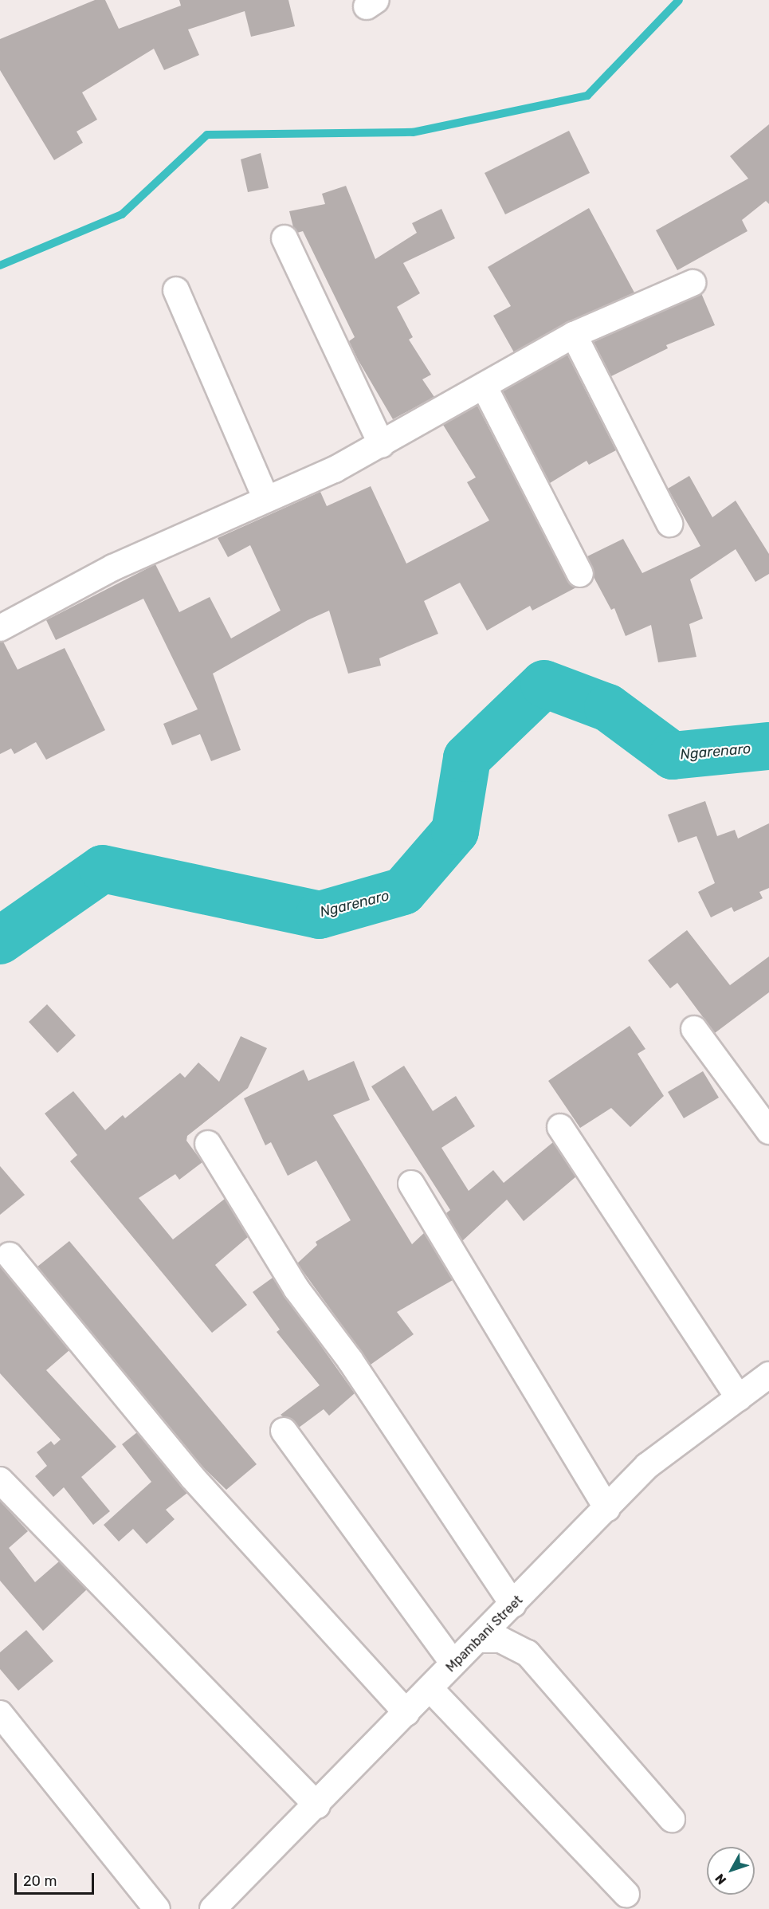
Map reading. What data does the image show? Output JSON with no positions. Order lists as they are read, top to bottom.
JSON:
{
  "streets": {
    "street": ["Mpambani Street"]
  },
  "water": ["Ngarenaro"],
  "scale_bar": "20 m",
  "north": "bottom left"
}
